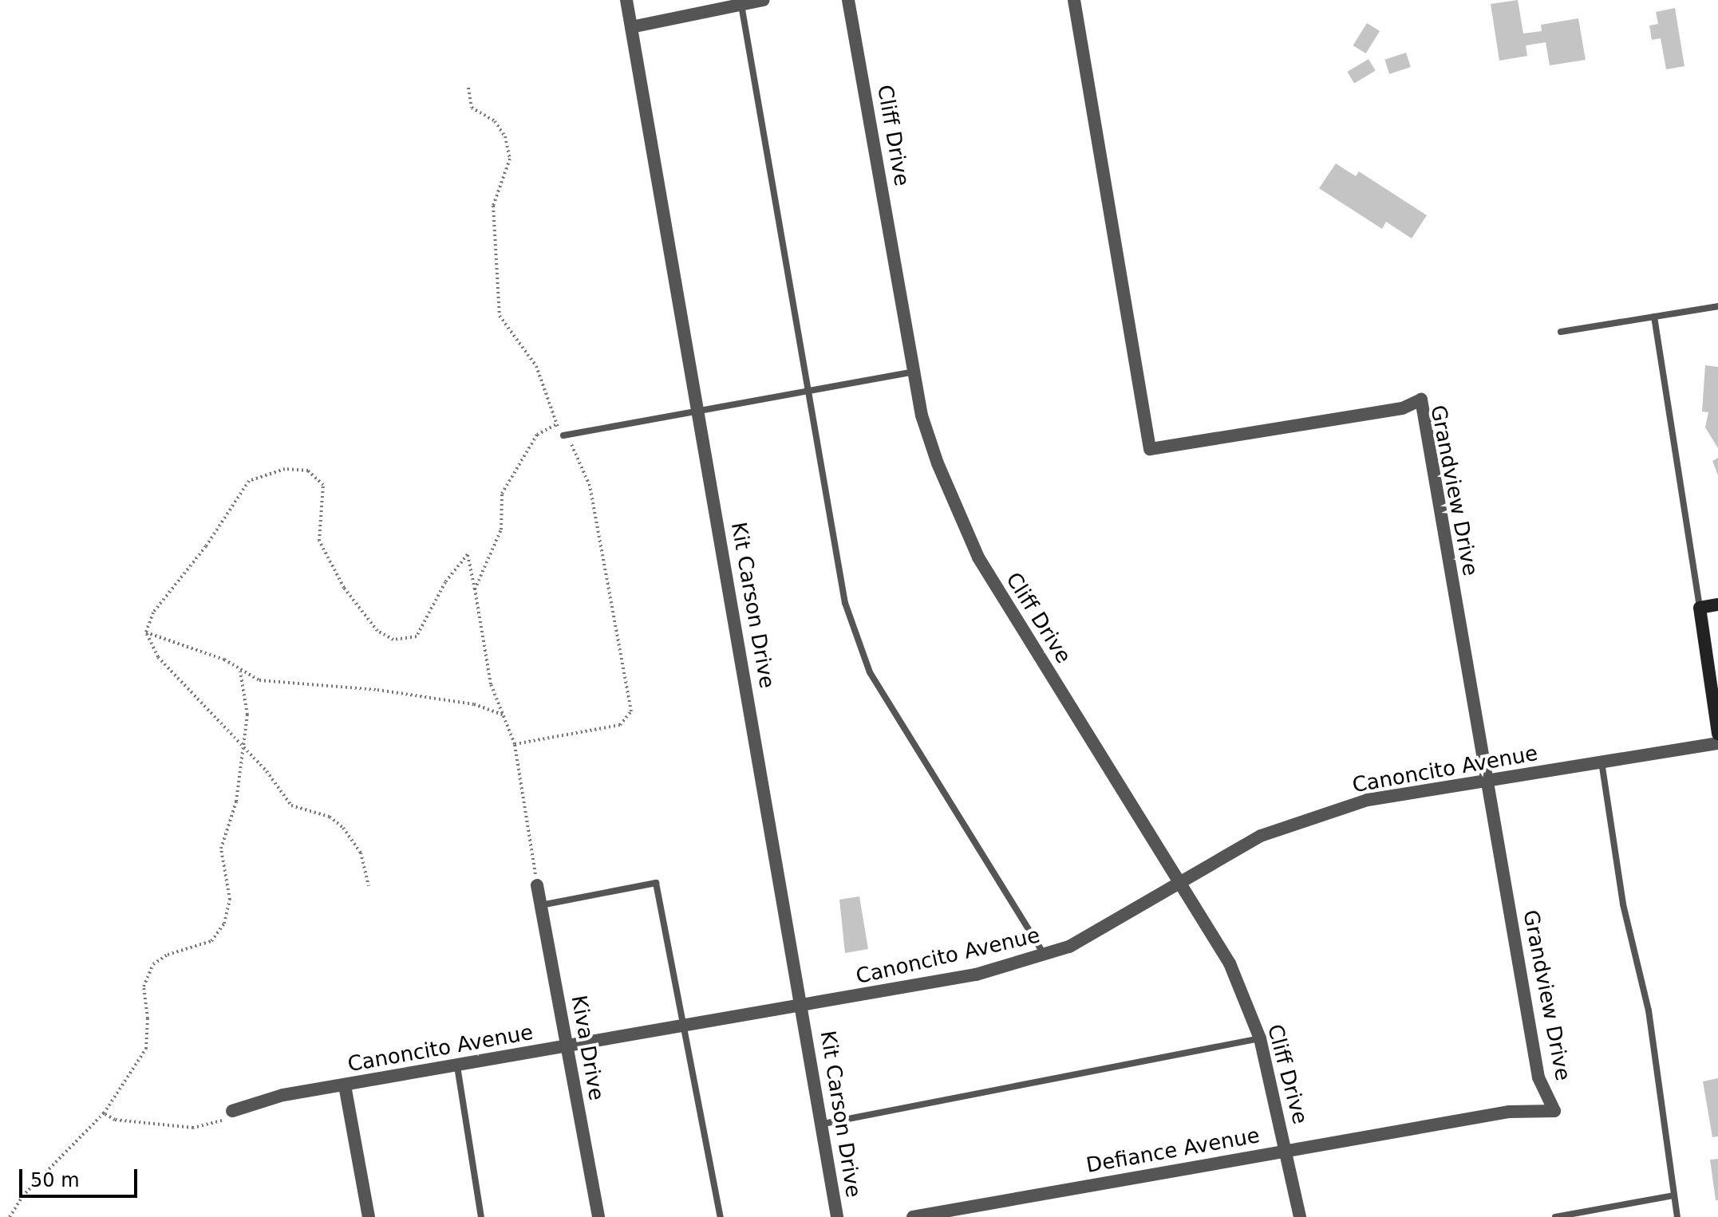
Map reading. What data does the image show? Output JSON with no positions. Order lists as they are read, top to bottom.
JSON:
{
  "streets": {
    "street": [
      "Cliff Drive",
      "Grandview Drive",
      "Kit Carson Drive",
      "Canoncito Avenue",
      "Kiva Drive",
      "Defiance Avenue"
    ]
  },
  "crossings": [
    ["Cliff Drive", "Canoncito Avenue"],
    ["Cliff Drive", "Defiance Avenue"],
    ["Grandview Drive", "Canoncito Avenue"],
    ["Grandview Drive", "Defiance Avenue"],
    ["Kit Carson Drive", "Canoncito Avenue"],
    ["Canoncito Avenue", "Kiva Drive"]
  ],
  "scale_bar": "50 m"
}
